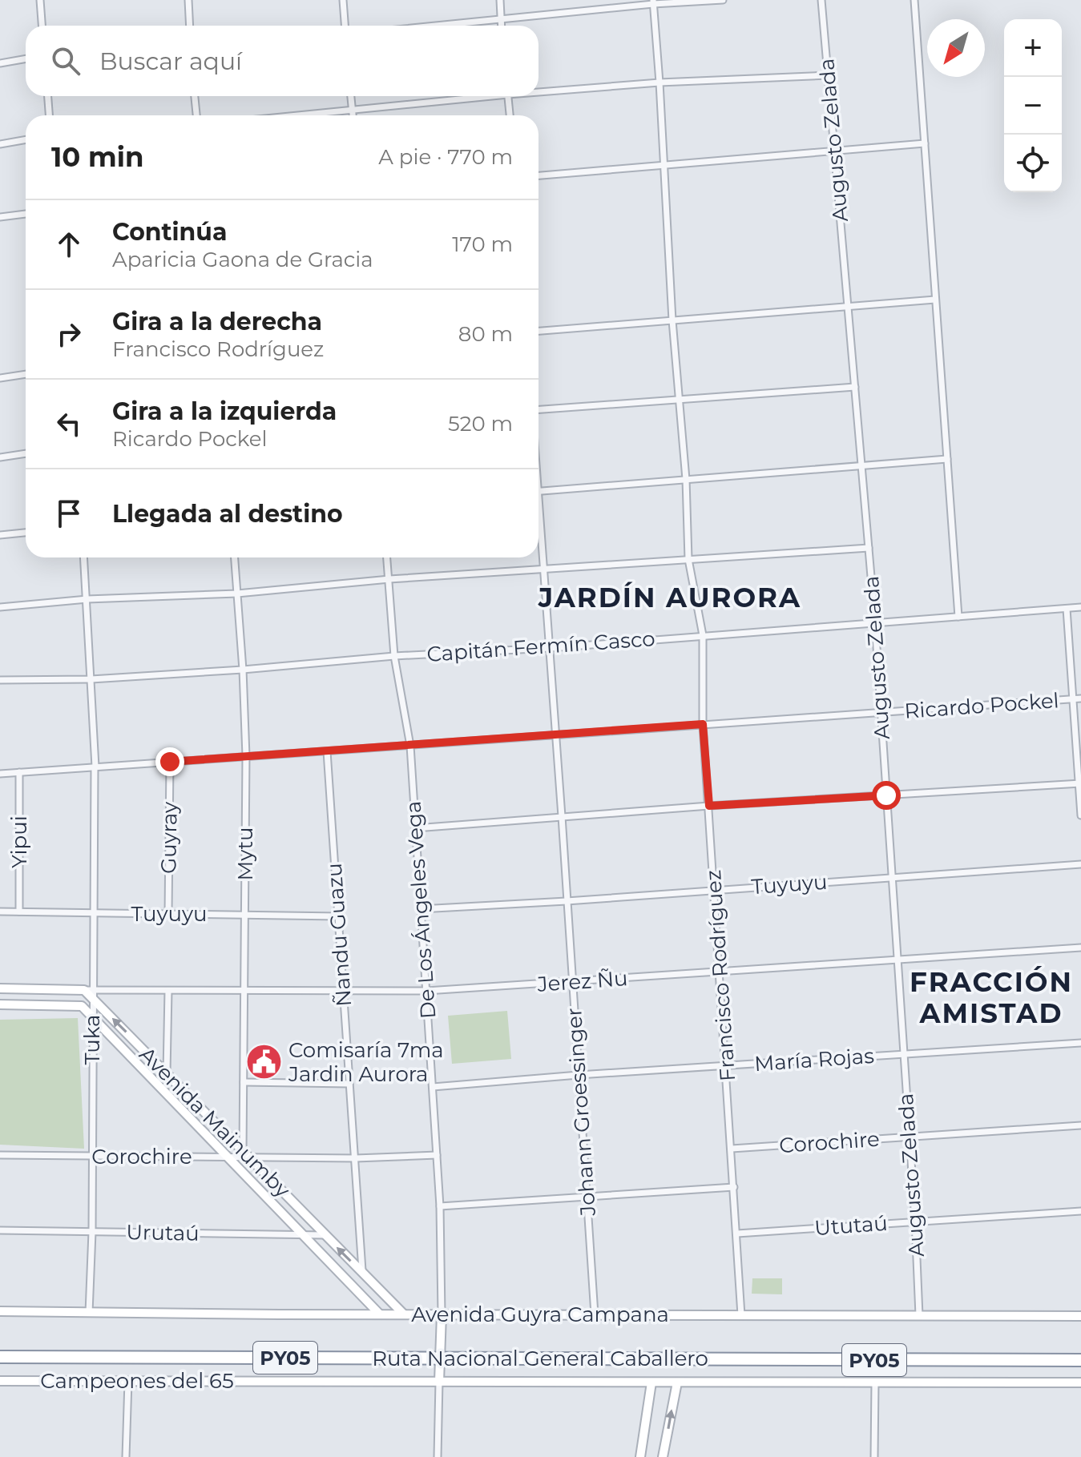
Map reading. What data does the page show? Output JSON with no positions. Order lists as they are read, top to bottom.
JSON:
{
  "streets": {
    "highway": ["PY05", "Ruta Nacional General Caballero"],
    "street": [
      "Augusto Zelada",
      "Capitán Fermín Casco",
      "Ricardo Pockel",
      "Guyray",
      "Yipui",
      "Mytu",
      "Tuyuyu",
      "De Los Ángeles Vega",
      "Ñandu Guazu",
      "Francisco Rodríguez",
      "Jerez Ñu",
      "Tuka",
      "María Rojas",
      "Johann Groessinger",
      "Avenida Mainumby",
      "Corochire",
      "Ututaú",
      "Urutaú",
      "Avenida Guyra Campana",
      "Campeones del 65"
    ]
  },
  "crossings": [
    ["Augusto Zelada", "Capitán Fermín Casco"],
    ["Augusto Zelada", "Ricardo Pockel"],
    ["Augusto Zelada", "Tuyuyu"],
    ["Augusto Zelada", "Jerez Ñu"],
    ["Augusto Zelada", "María Rojas"],
    ["Augusto Zelada", "Corochire"],
    ["Augusto Zelada", "Ututaú"],
    ["Augusto Zelada", "Avenida Guyra Campana"],
    ["Capitán Fermín Casco", "Mytu"],
    ["Capitán Fermín Casco", "De Los Ángeles Vega"],
    ["Capitán Fermín Casco", "Francisco Rodríguez"],
    ["Capitán Fermín Casco", "Tuka"],
    ["Capitán Fermín Casco", "Johann Groessinger"],
    ["Ricardo Pockel", "Guyray"],
    ["Ricardo Pockel", "Yipui"],
    ["Ricardo Pockel", "Mytu"],
    ["Ricardo Pockel", "De Los Ángeles Vega"],
    ["Ricardo Pockel", "Ñandu Guazu"],
    ["Ricardo Pockel", "Francisco Rodríguez"],
    ["Ricardo Pockel", "Tuka"],
    ["Ricardo Pockel", "Johann Groessinger"],
    ["Guyray", "Tuyuyu"],
    ["Yipui", "Tuyuyu"],
    ["Mytu", "Tuyuyu"],
    ["Mytu", "Jerez Ñu"],
    ["Mytu", "Avenida Mainumby"],
    ["Mytu", "Corochire"],
    ["Tuyuyu", "De Los Ángeles Vega"],
    ["Tuyuyu", "Ñandu Guazu"],
    ["Tuyuyu", "Francisco Rodríguez"],
    ["Tuyuyu", "Tuka"],
    ["Tuyuyu", "Johann Groessinger"],
    ["De Los Ángeles Vega", "Jerez Ñu"],
    ["De Los Ángeles Vega", "María Rojas"],
    ["De Los Ángeles Vega", "Corochire"],
    ["De Los Ángeles Vega", "Avenida Guyra Campana"],
    ["De Los Ángeles Vega", "Ruta Nacional General Caballero"],
    ["De Los Ángeles Vega", "Campeones del 65"],
    ["Ñandu Guazu", "Jerez Ñu"],
    ["Ñandu Guazu", "Avenida Mainumby"],
    ["Ñandu Guazu", "Corochire"],
    ["Francisco Rodríguez", "Jerez Ñu"],
    ["Francisco Rodríguez", "María Rojas"],
    ["Francisco Rodríguez", "Corochire"],
    ["Francisco Rodríguez", "Ututaú"],
    ["Francisco Rodríguez", "Avenida Guyra Campana"],
    ["Jerez Ñu", "Tuka"],
    ["Jerez Ñu", "Johann Groessinger"],
    ["Jerez Ñu", "Avenida Mainumby"],
    ["Tuka", "Avenida Mainumby"],
    ["Tuka", "Corochire"],
    ["Tuka", "Urutaú"],
    ["Tuka", "Avenida Guyra Campana"],
    ["María Rojas", "Johann Groessinger"],
    ["Johann Groessinger", "Avenida Guyra Campana"],
    ["Avenida Mainumby", "Corochire"],
    ["Avenida Mainumby", "Urutaú"],
    ["Avenida Mainumby", "Avenida Guyra Campana"]
  ],
  "districts": ["JARDÍN AURORA", "FRACCIÓN AMISTAD"],
  "places": {
    "public building": ["Comisaría 7ma Jardin Aurora"]
  },
  "north": "bottom left",
  "page": {
    "map_buttons": ["+", "−"],
    "search": "Buscar aquí",
    "heading": ["10 min", "A pie · 770 m"],
    "list": [
      ["Continúa", "Aparicia Gaona de Gracia", "170 m"],
      ["Gira a la derecha", "Francisco Rodríguez", "80 m"],
      ["Gira a la izquierda", "Ricardo Pockel", "520 m"],
      "Llegada al destino"
    ]
  }
}
